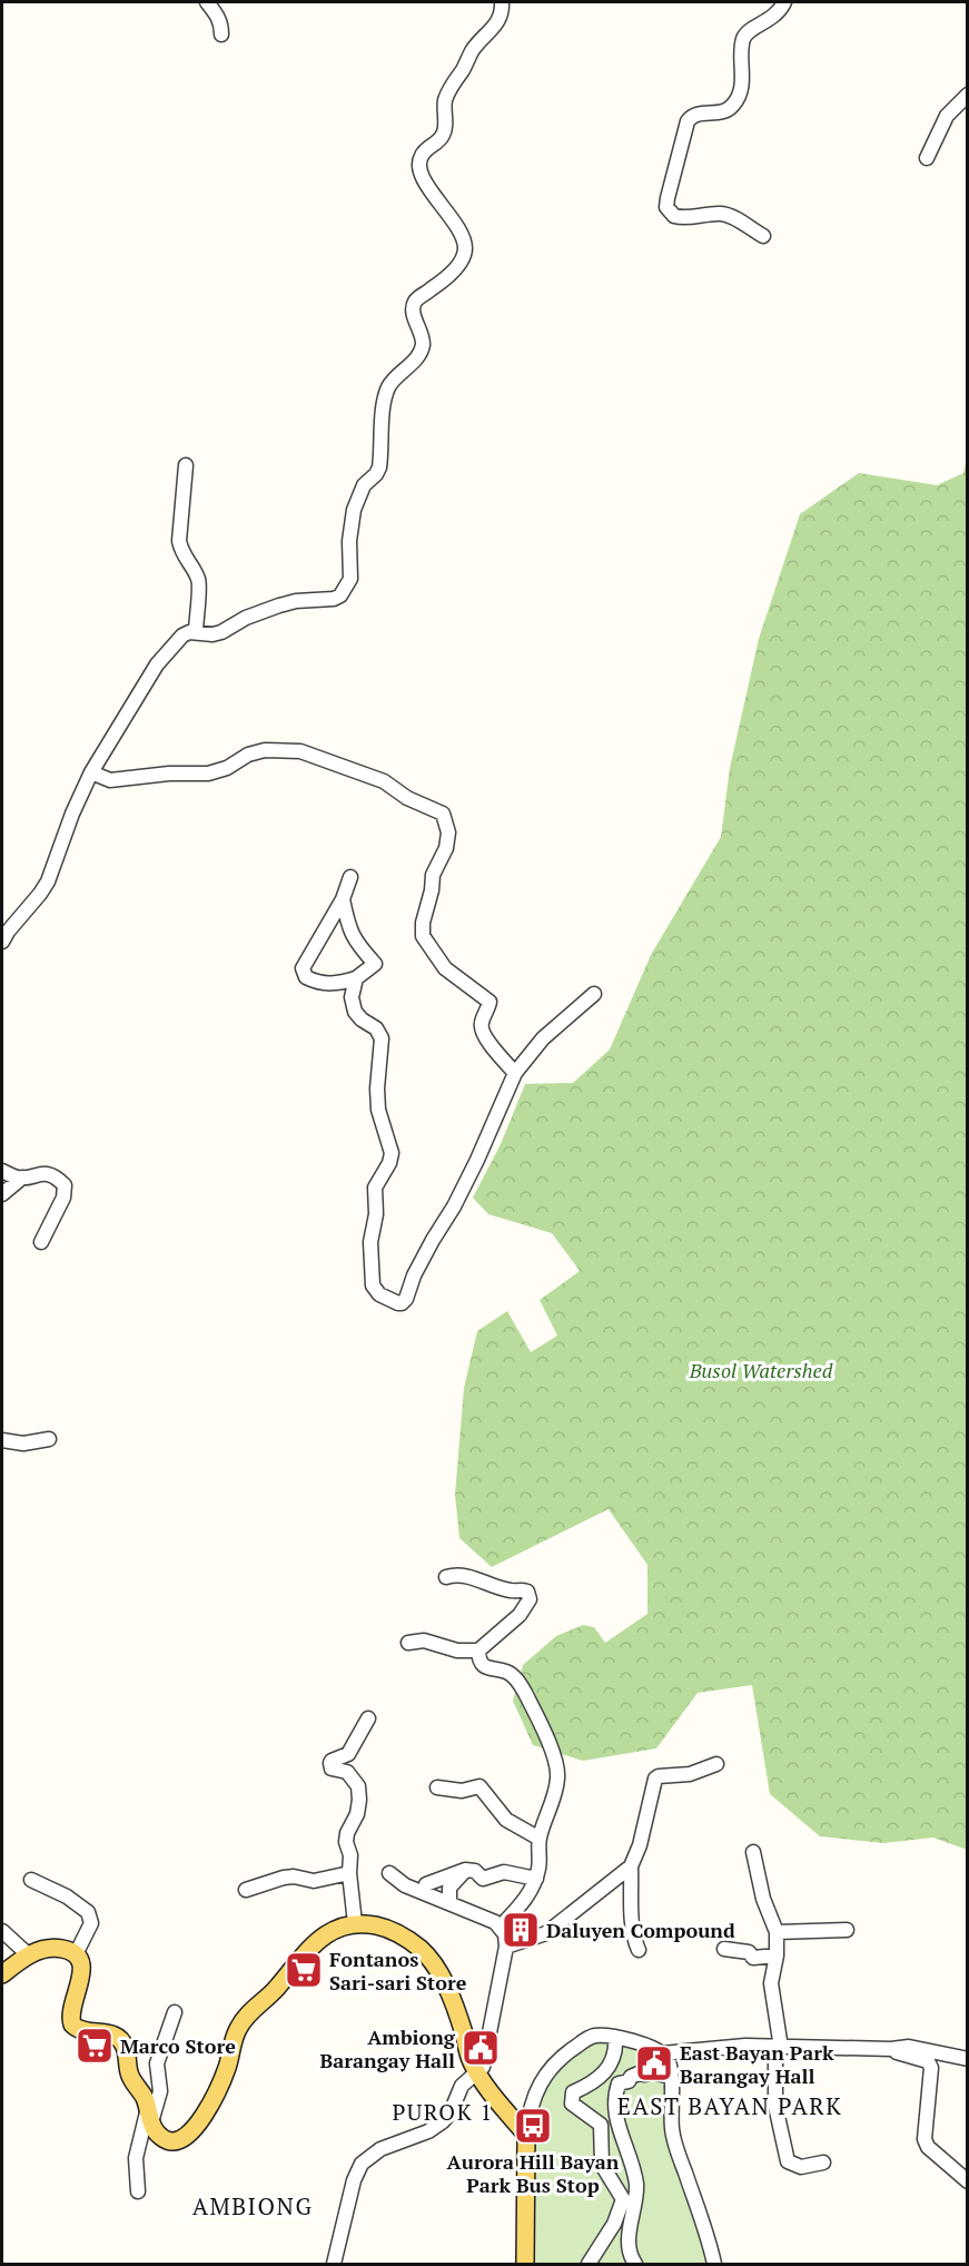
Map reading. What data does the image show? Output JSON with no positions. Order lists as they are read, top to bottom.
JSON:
{
  "districts": ["EAST BAYAN PARK", "PUROK 1", "AMBIONG"],
  "parks": ["Busol Watershed"],
  "places": {
    "building": ["Daluyen Compound"],
    "supermarket": ["Fontanos Sari-sari Store", "Marco Store"],
    "public building": ["Ambiong Barangay Hall", "East Bayan Park Barangay Hall"],
    "bus stop": ["Aurora Hill Bayan Park Bus Stop"]
  }
}
